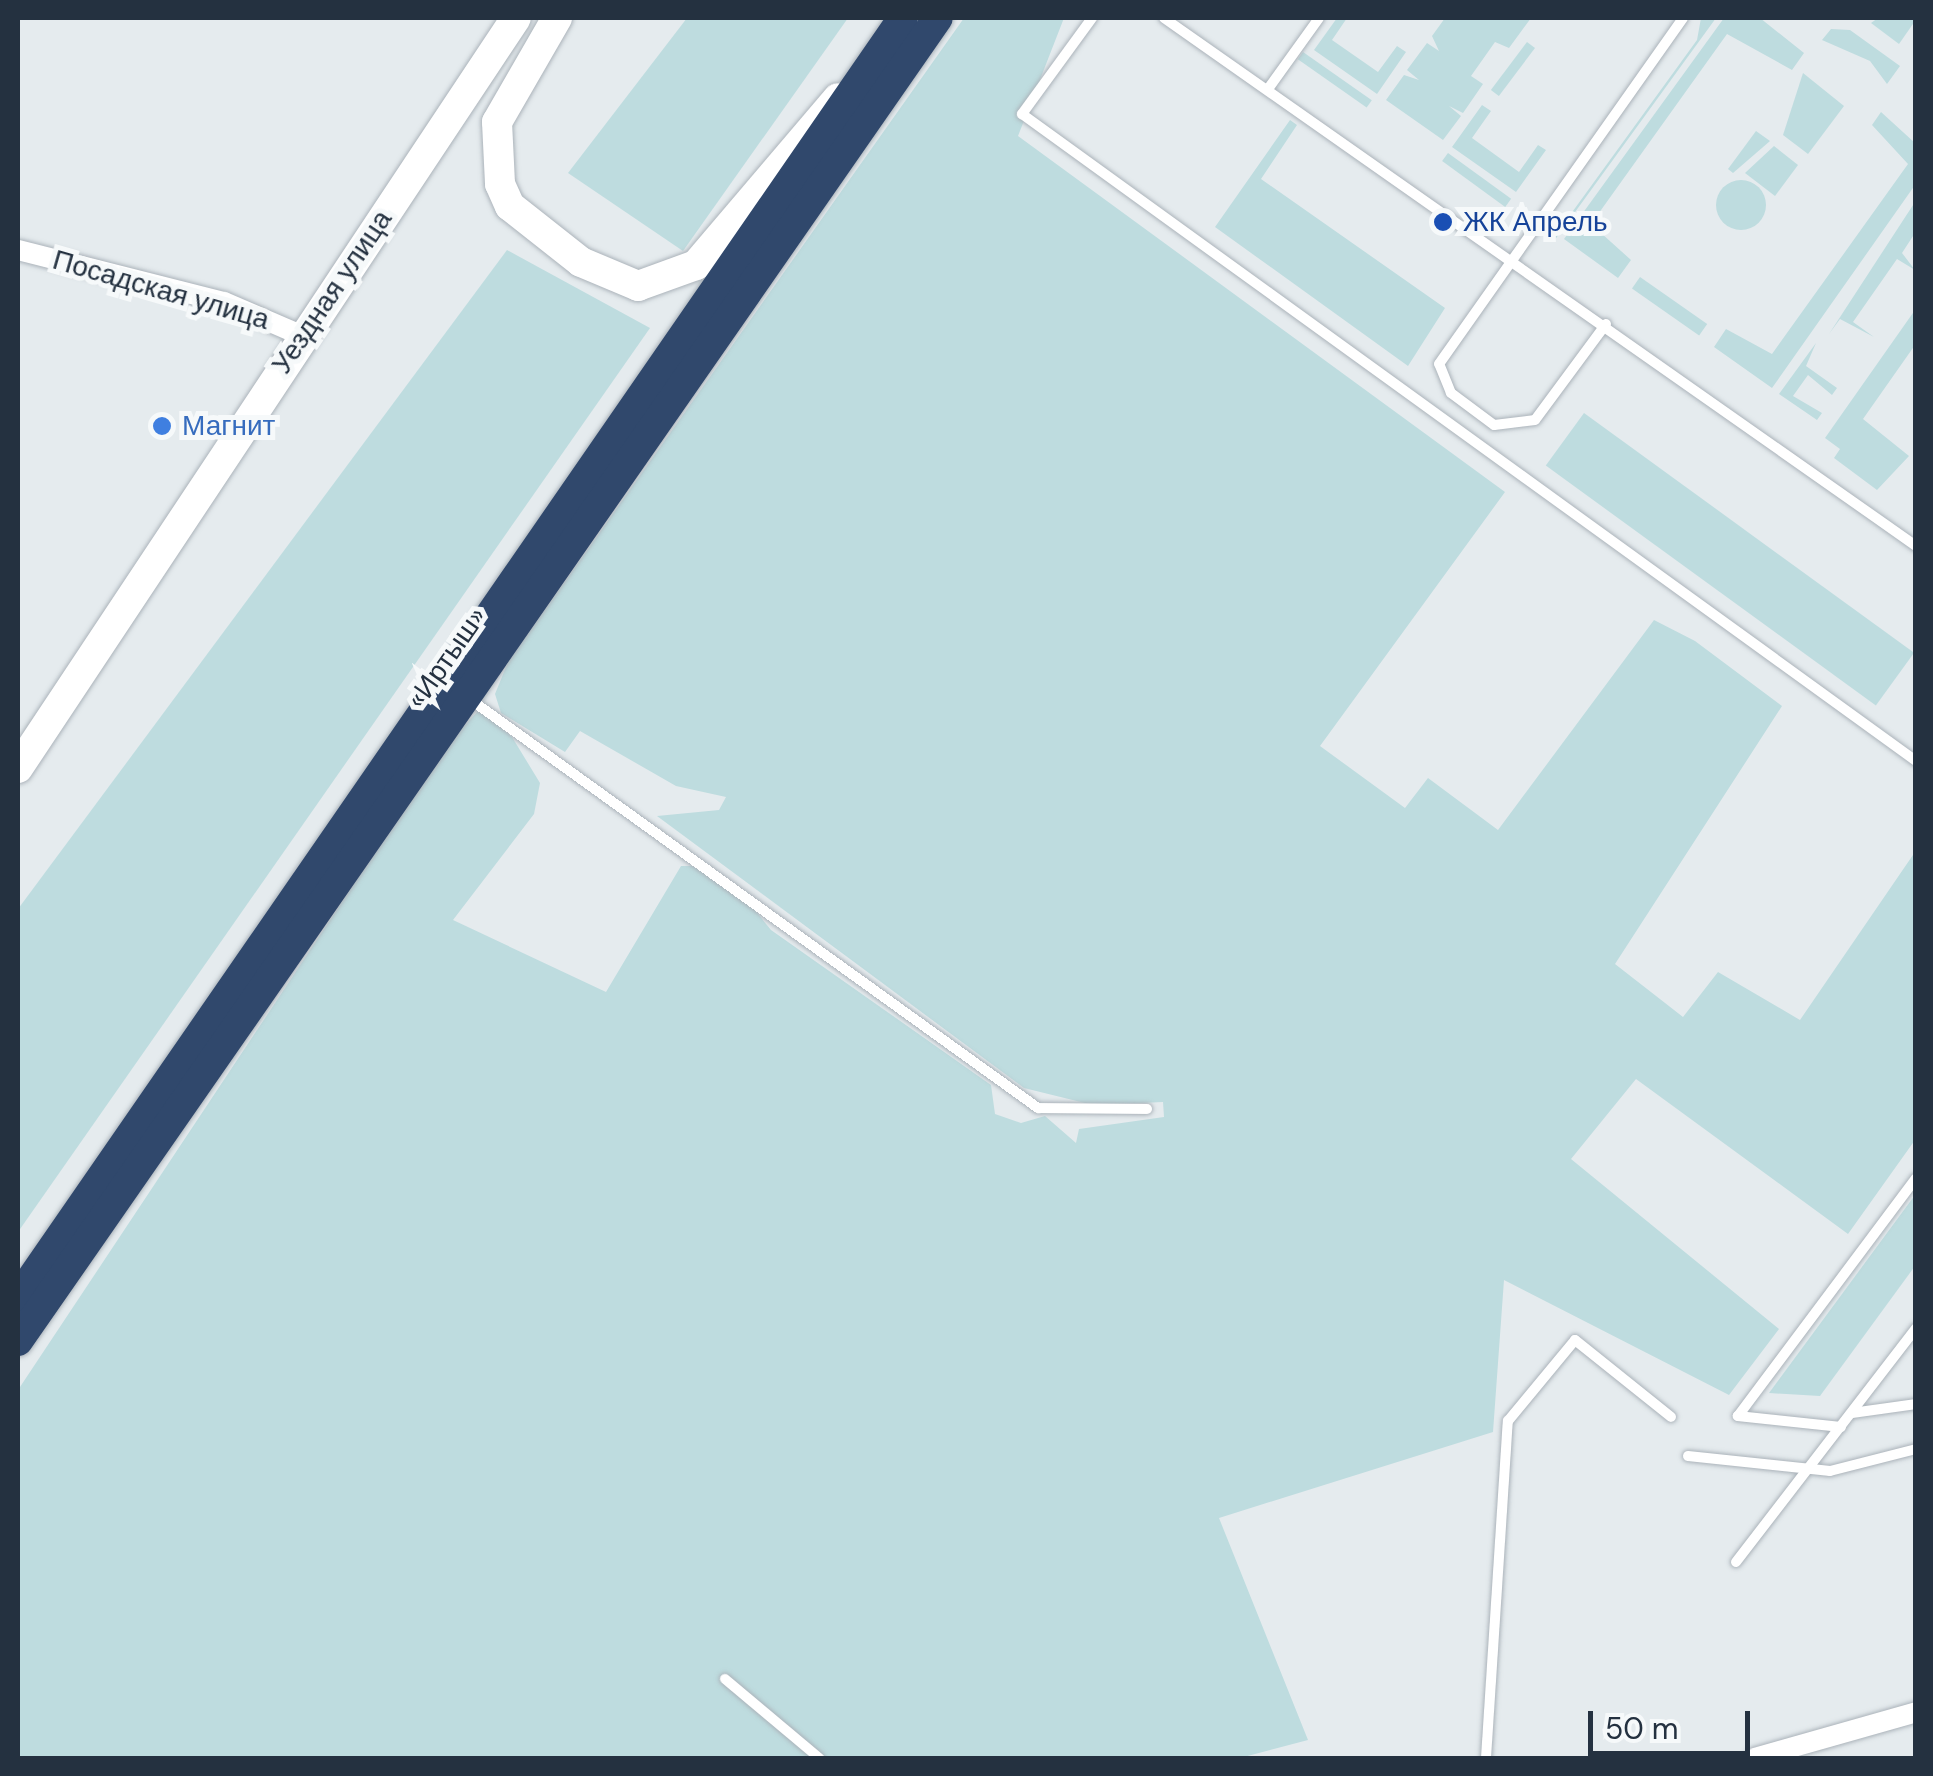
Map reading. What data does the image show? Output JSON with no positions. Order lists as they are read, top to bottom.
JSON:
{
  "streets": {
    "highway": ["«Иртыш»"],
    "street": ["Посадская улица", "Уездная улица"]
  },
  "crossings": [
    ["Посадская улица", "Уездная улица"]
  ],
  "places": ["ЖК Апрель", "Магнит"],
  "scale_bar": "50 m"
}
